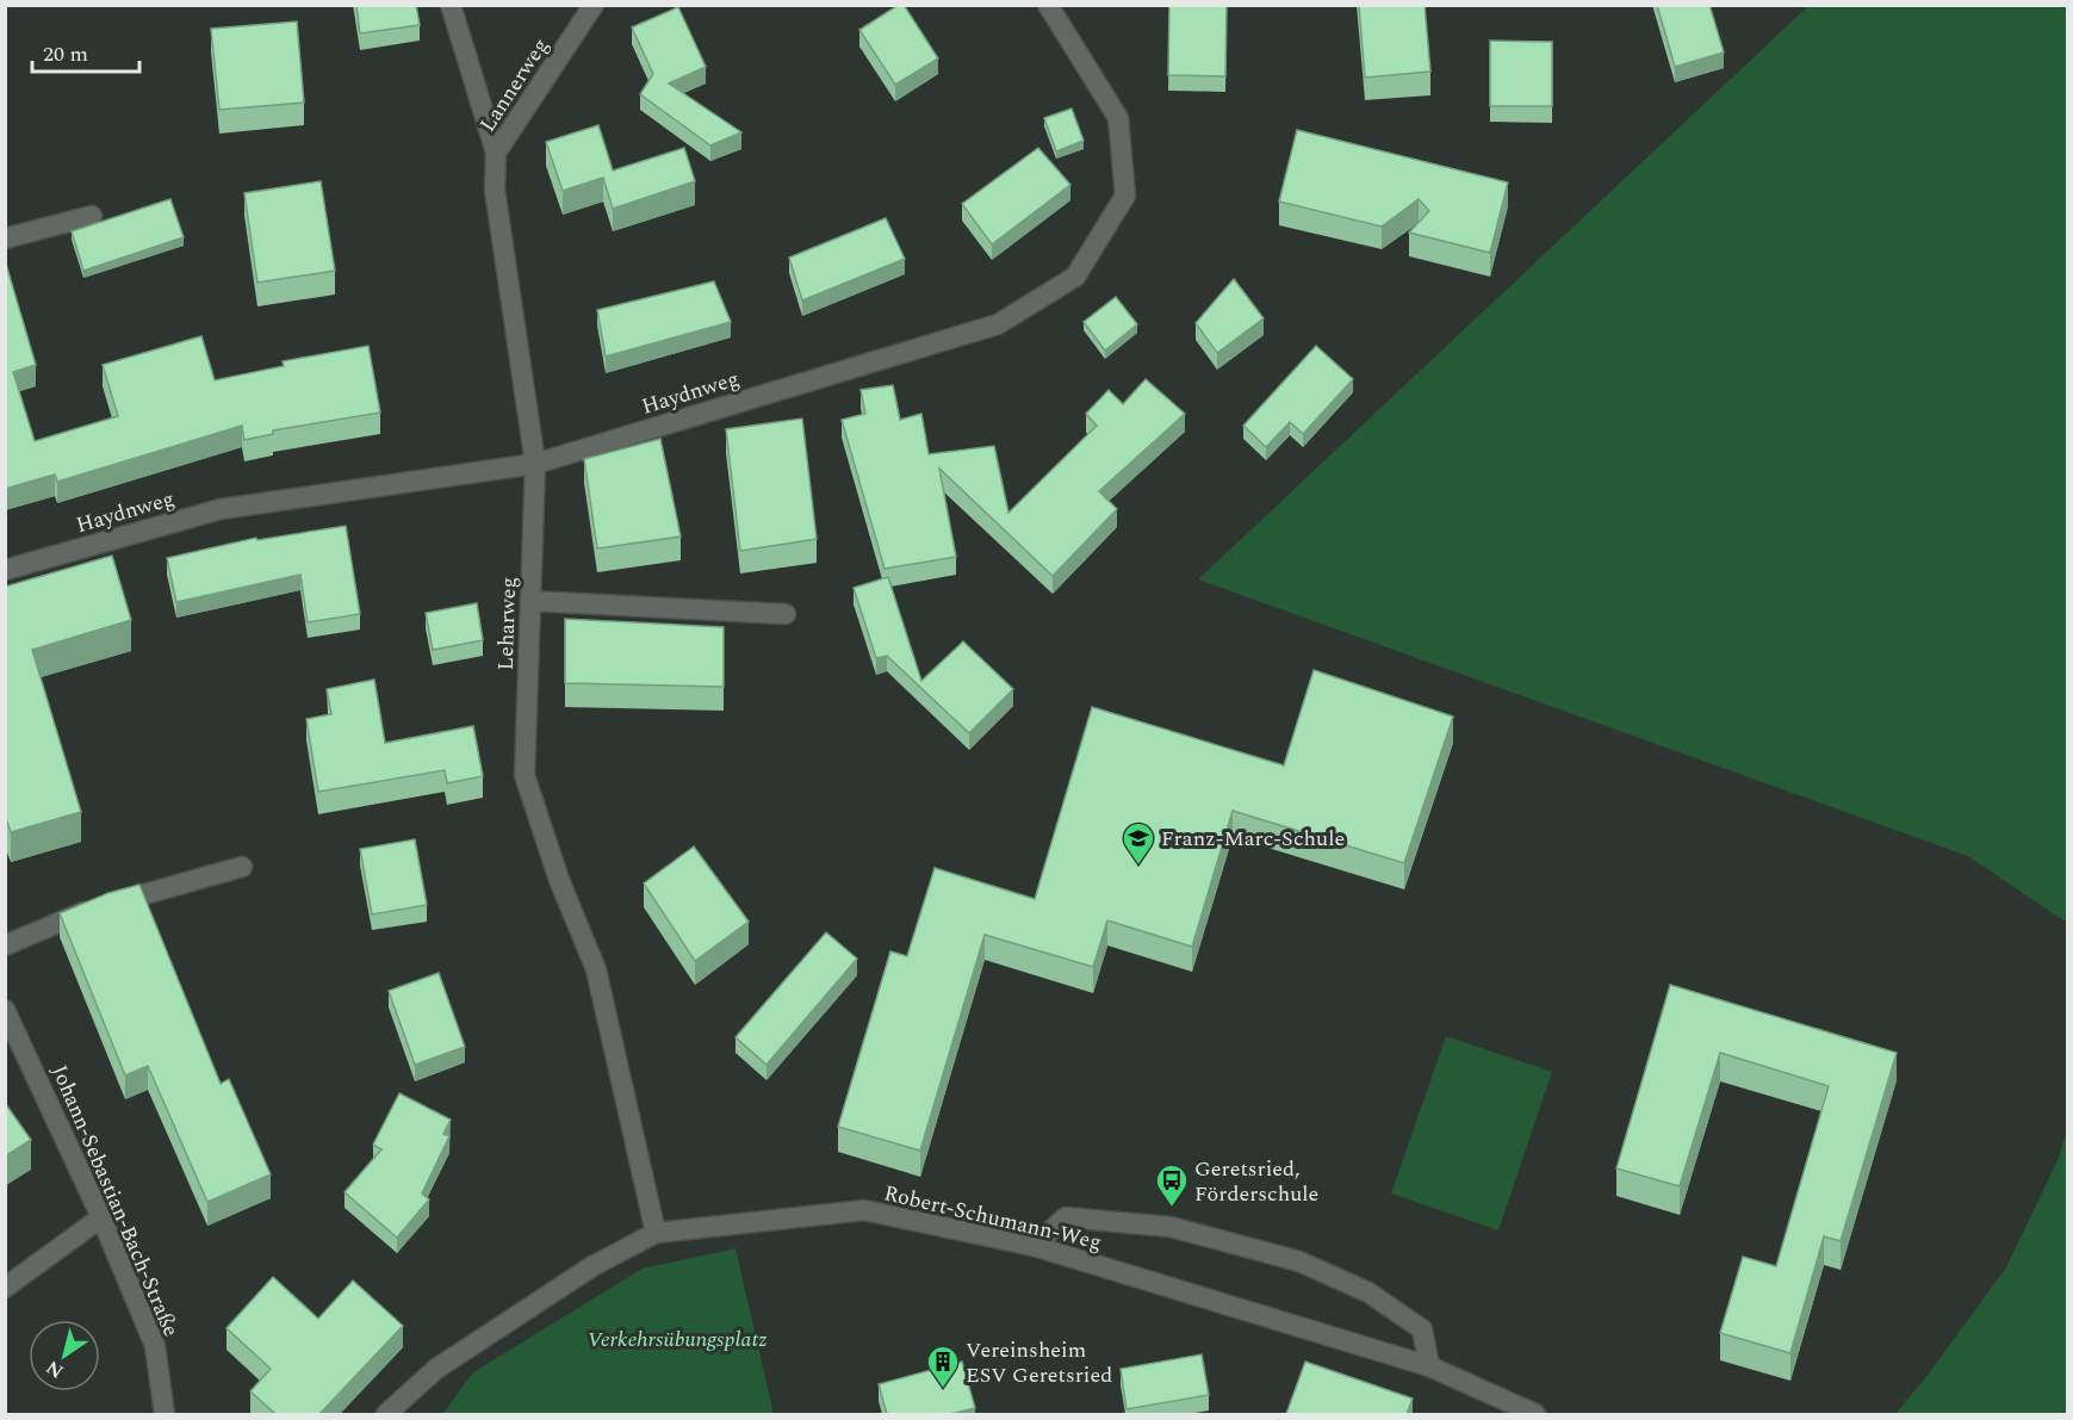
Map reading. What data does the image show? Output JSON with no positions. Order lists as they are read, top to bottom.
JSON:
{
  "streets": {
    "street": [
      "Lannerweg",
      "Haydnweg",
      "Leharweg",
      "Johann-Sebastian-Bach-Straße",
      "Robert-Schumann-Weg"
    ]
  },
  "crossings": [
    ["Lannerweg", "Leharweg"],
    ["Haydnweg", "Leharweg"],
    ["Leharweg", "Robert-Schumann-Weg"]
  ],
  "parks": ["Verkehrsübungsplatz"],
  "places": {
    "school or university": ["Franz-Marc-Schule"],
    "bus stop": ["Geretsried, Förderschule"],
    "building": ["Vereinsheim ESV Geretsried"]
  },
  "scale_bar": "20 m",
  "north": "bottom left"
}
